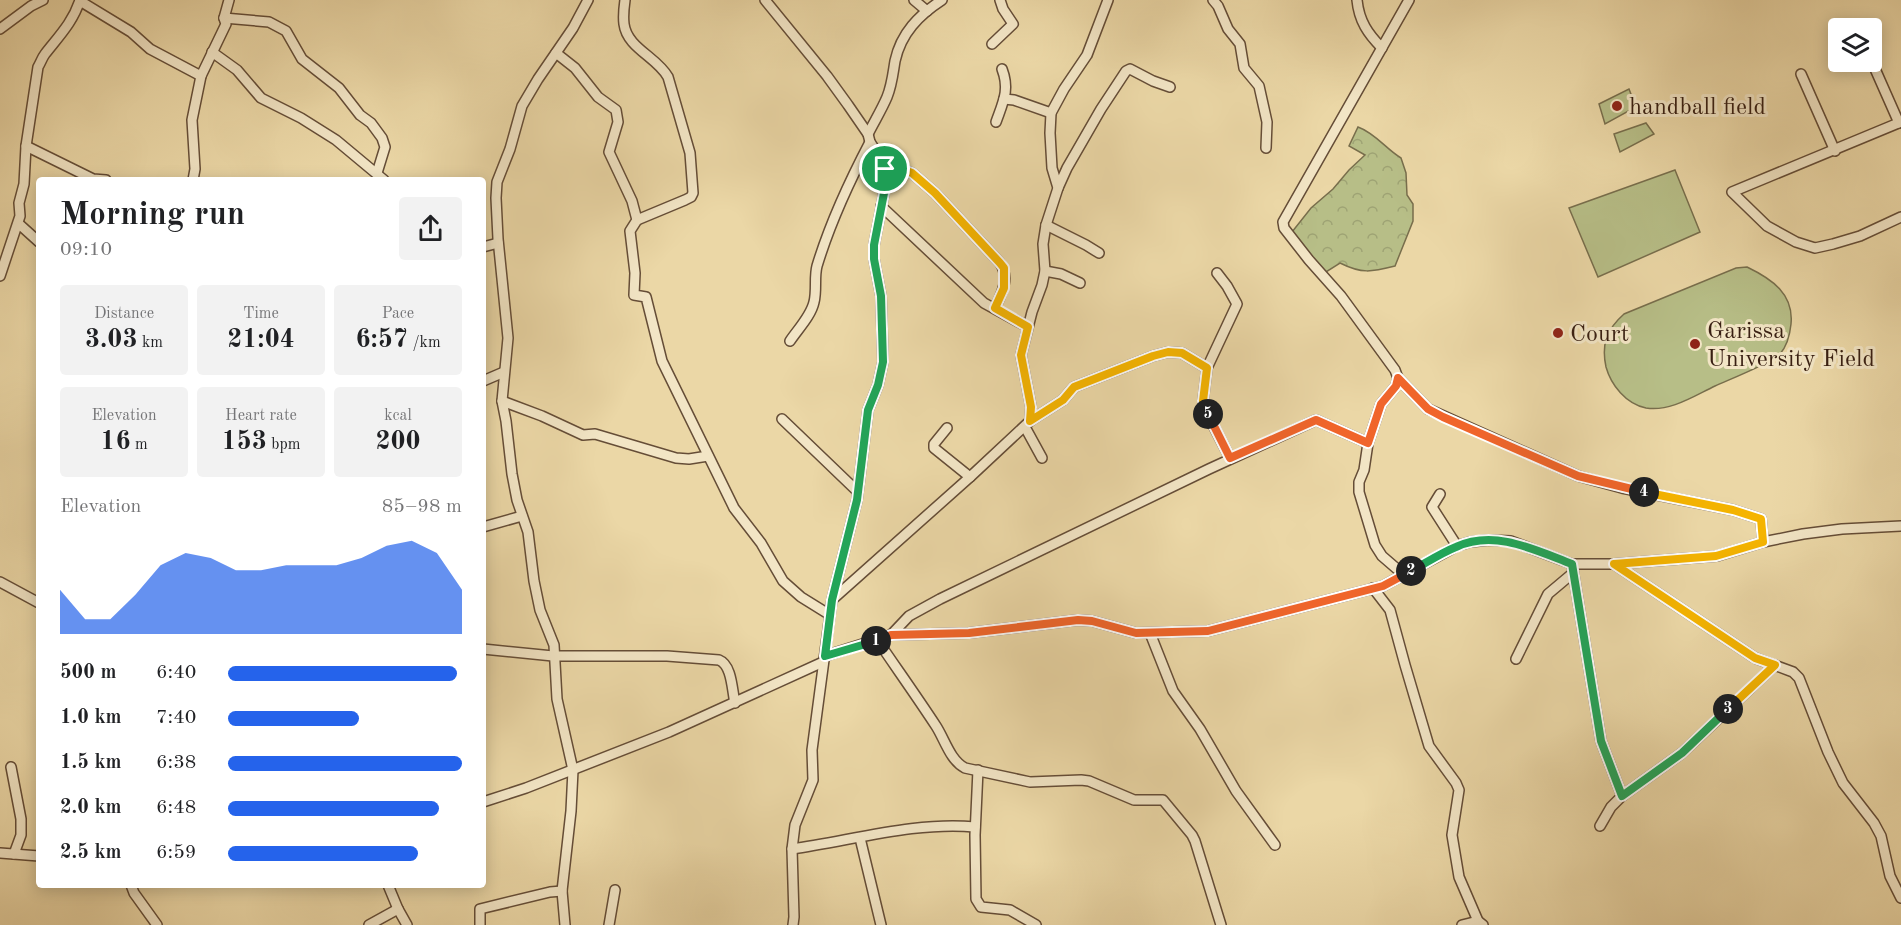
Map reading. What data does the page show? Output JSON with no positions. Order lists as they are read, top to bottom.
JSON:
{
  "places": ["handball field", "Court", "Garissa University Field"],
  "page": {
    "heading": ["Morning run", "09:10"],
    "stats": [
      ["Distance", "3.03 km"],
      ["Time", "21:04"],
      ["Pace", "6:57 /km"],
      ["Elevation", "16 m"],
      ["Heart rate", "153 bpm"],
      ["kcal", "200"]
    ],
    "pins": [
      "5",
      "4",
      "2",
      "1",
      "3"
    ],
    "chart": ["Elevation", "85–98 m"],
    "list": [
      {
        "name": "500 m",
        "note": "6:40"
      },
      {
        "name": "1.0 km",
        "note": "7:40"
      },
      {
        "name": "1.5 km",
        "note": "6:38"
      },
      {
        "name": "2.0 km",
        "note": "6:48"
      },
      {
        "name": "2.5 km",
        "note": "6:59"
      }
    ]
  }
}
